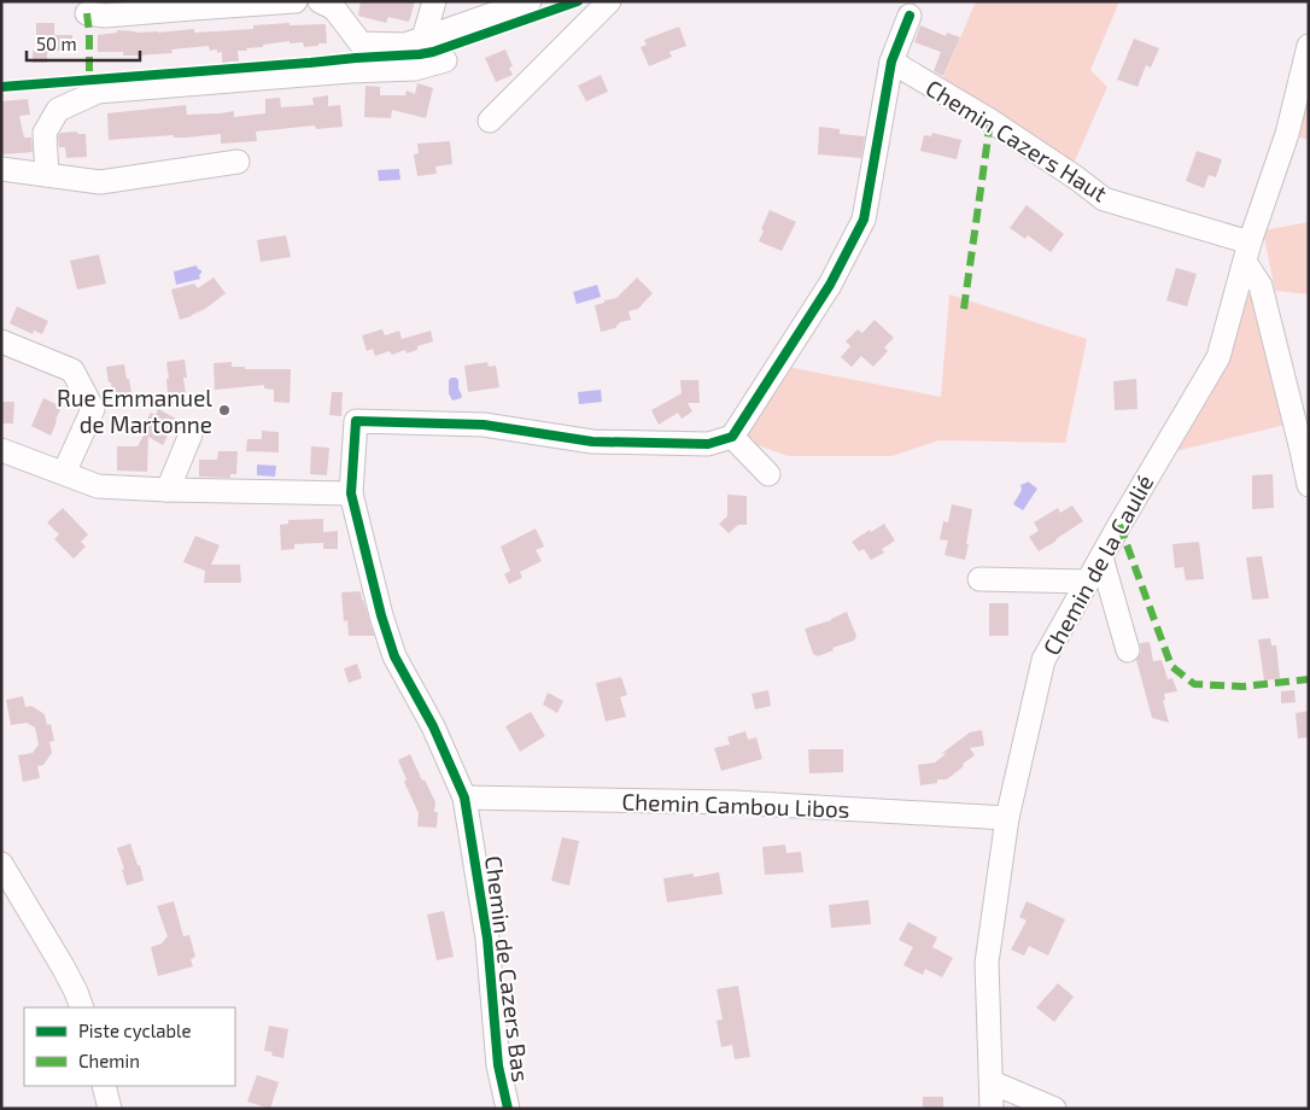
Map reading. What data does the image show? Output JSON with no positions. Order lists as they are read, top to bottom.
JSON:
{
  "streets": {
    "street": [
      "Chemin Cazers Haut",
      "Chemin de la Caulié",
      "Chemin Cambou Libos",
      "Chemin de Cazers Bas"
    ]
  },
  "crossings": [
    ["Chemin Cazers Haut", "Chemin de la Caulié"],
    ["Chemin de la Caulié", "Chemin Cambou Libos"],
    ["Chemin Cambou Libos", "Chemin de Cazers Bas"]
  ],
  "places": ["Rue Emmanuel de Martonne"],
  "legend": ["Piste cyclable", "Chemin"],
  "scale_bar": "50 m"
}
